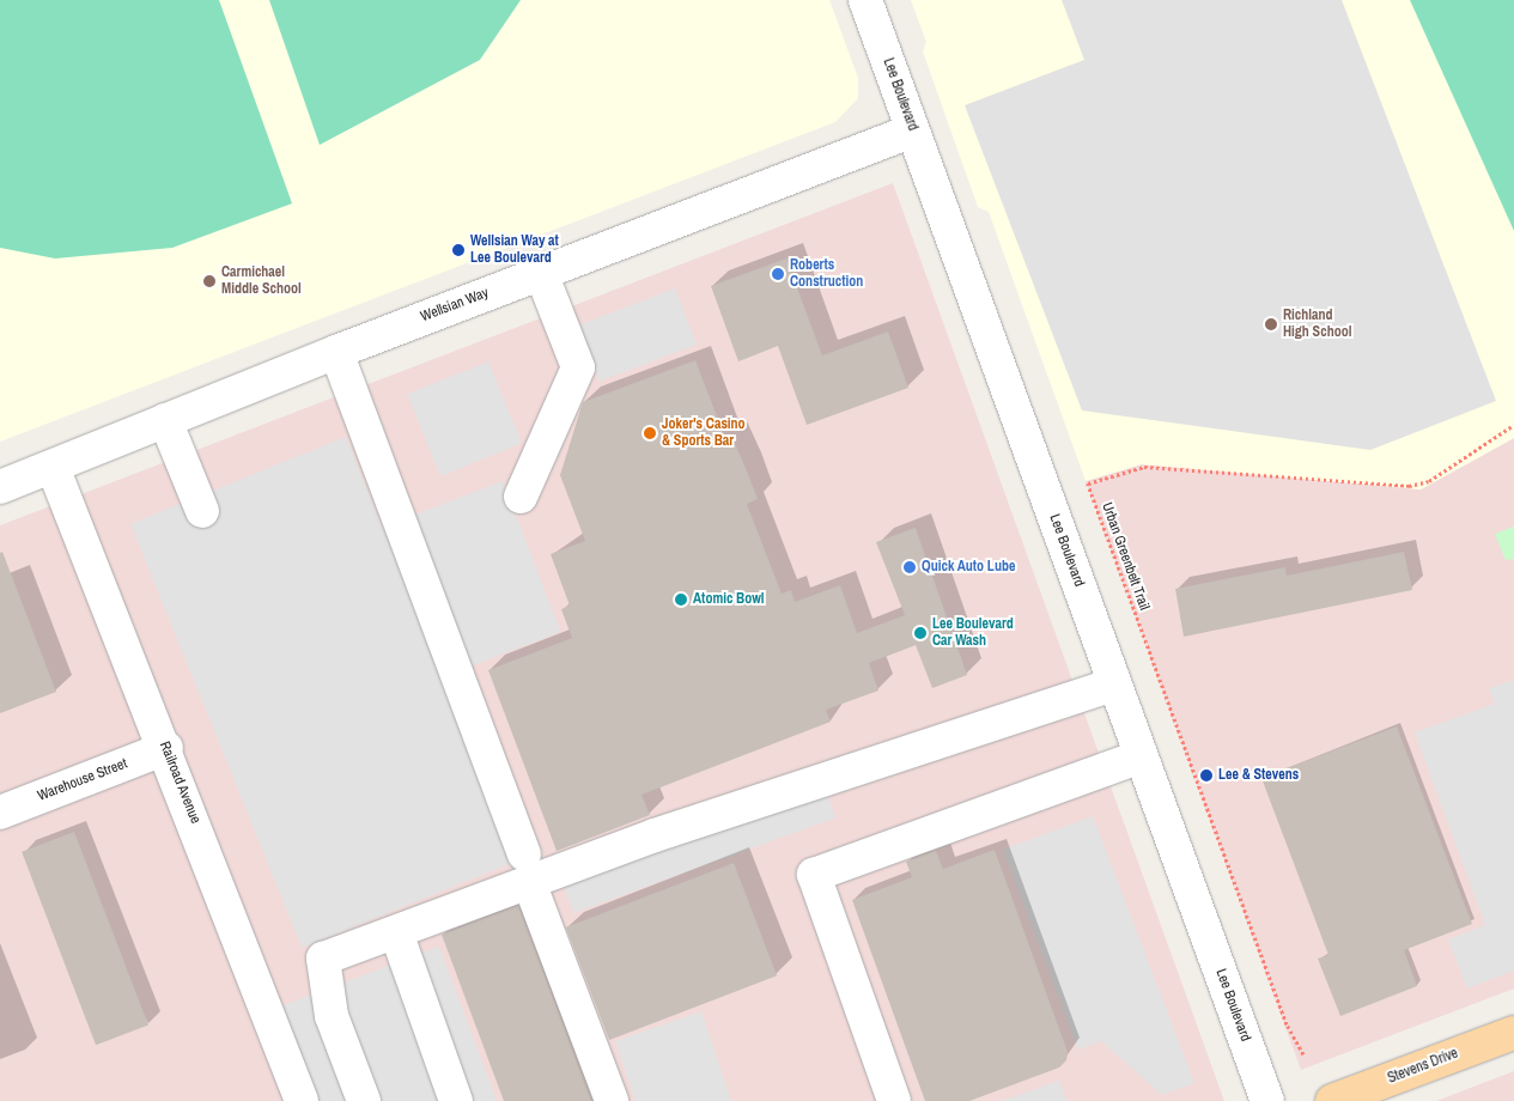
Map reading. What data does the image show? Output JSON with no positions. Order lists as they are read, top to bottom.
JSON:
{
  "streets": {
    "main road": ["Stevens Drive"],
    "street": [
      "Lee Boulevard",
      "Wellsian Way",
      "Warehouse Street",
      "Railroad Avenue"
    ],
    "path": ["Urban Greenbelt Trail"]
  },
  "crossings": [
    ["Lee Boulevard", "Wellsian Way"],
    ["Wellsian Way", "Railroad Avenue"],
    ["Warehouse Street", "Railroad Avenue"]
  ],
  "places": [
    "Wellsian Way at Lee Boulevard",
    "Roberts Construction",
    "Carmichael Middle School",
    "Richland High School",
    "Joker's Casino & Sports Bar",
    "Quick Auto Lube",
    "Atomic Bowl",
    "Lee Boulevard Car Wash",
    "Lee & Stevens"
  ]
}
